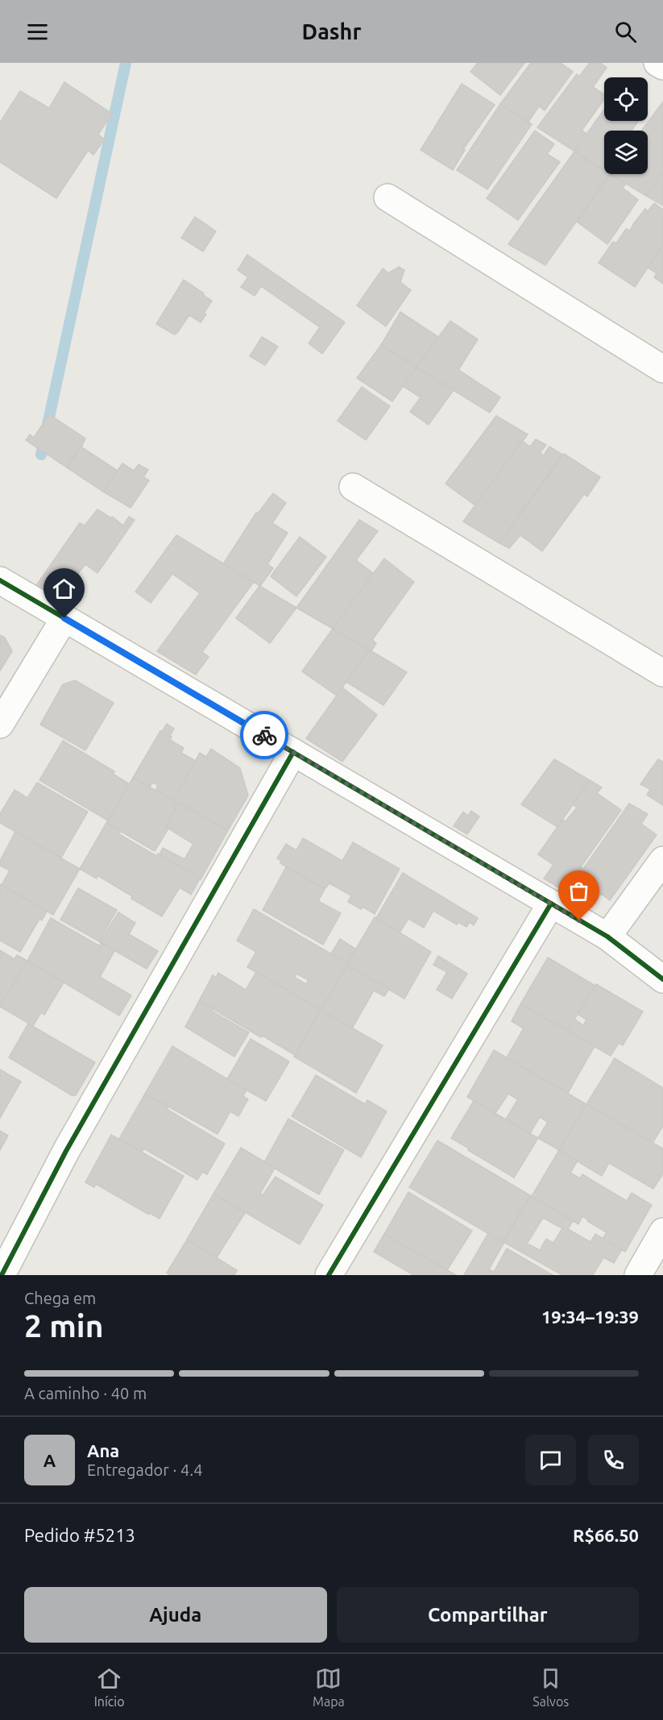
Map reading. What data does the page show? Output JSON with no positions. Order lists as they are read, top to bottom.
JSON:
{
  "page": {
    "header": "Dashr",
    "heading": ["2 min", "Chega em", "19:34–19:39"],
    "panel": [
      "Ana",
      "Entregador · 4.4",
      "Pedido #5213",
      "R$66.50"
    ],
    "bar": "A caminho · 40 m",
    "round": "A",
    "buttons": ["Ajuda", "Compartilhar"],
    "tabs": ["Início", "Mapa", "Salvos"]
  }
}
